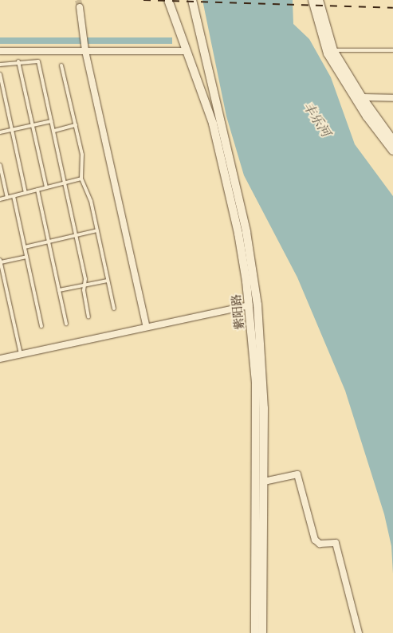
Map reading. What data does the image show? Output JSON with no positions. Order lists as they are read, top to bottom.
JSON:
{
  "streets": {
    "main road": ["紫阳路"]
  },
  "water": ["丰乐河"]
}
